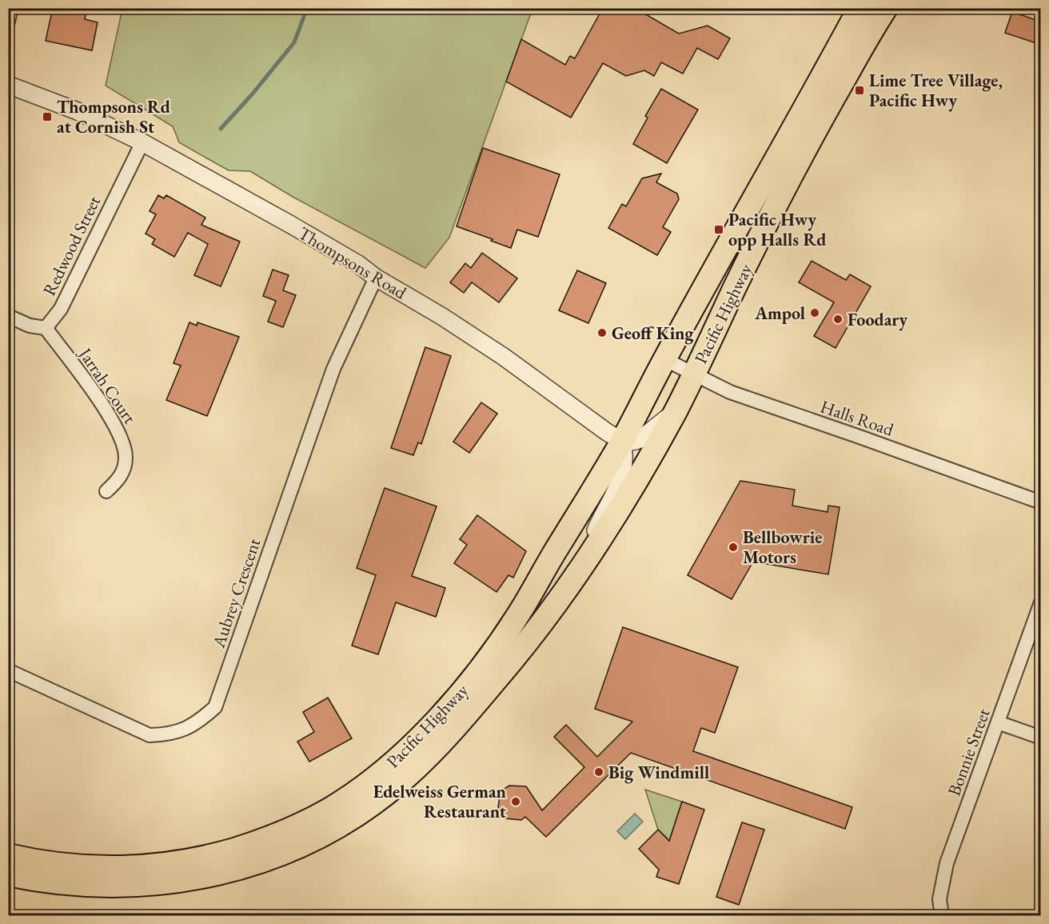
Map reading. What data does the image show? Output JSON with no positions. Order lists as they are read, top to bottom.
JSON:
{
  "streets": {
    "highway": ["Pacific Highway"],
    "street": [
      "Redwood Street",
      "Thompsons Road",
      "Jarrah Court",
      "Halls Road",
      "Aubrey Crescent",
      "Bonnie Street"
    ]
  },
  "crossings": [
    ["Redwood Street", "Thompsons Road"],
    ["Redwood Street", "Jarrah Court"],
    ["Thompsons Road", "Pacific Highway"],
    ["Thompsons Road", "Aubrey Crescent"],
    ["Pacific Highway", "Halls Road"]
  ],
  "places": {
    "transit": ["Lime Tree Village, Pacific Hwy", "Thompsons Rd at Cornish St", "Pacific Hwy opp Halls Rd"],
    "other": [
      "Ampol",
      "Foodary",
      "Geoff King",
      "Bellbowrie Motors",
      "Big Windmill",
      "Edelweiss German Restaurant"
    ]
  }
}
